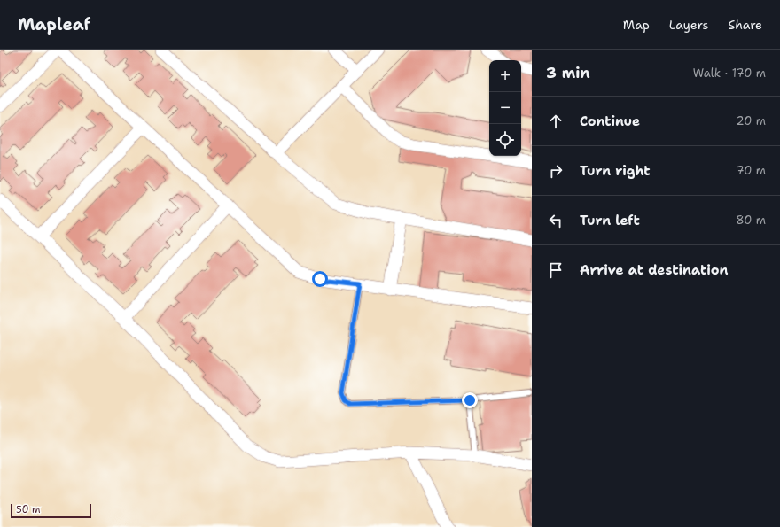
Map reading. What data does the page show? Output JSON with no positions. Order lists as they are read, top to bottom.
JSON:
{
  "scale_bar": "50 m",
  "page": {
    "header": "Mapleaf",
    "nav": ["Map", "Layers", "Share"],
    "heading": ["3 min", "Walk · 170 m"],
    "map_buttons": ["+", "−"],
    "list": [
      ["Continue", "20 m"],
      ["Turn right", "70 m"],
      ["Turn left", "80 m"],
      "Arrive at destination"
    ],
    "scale": "50 m"
  }
}
